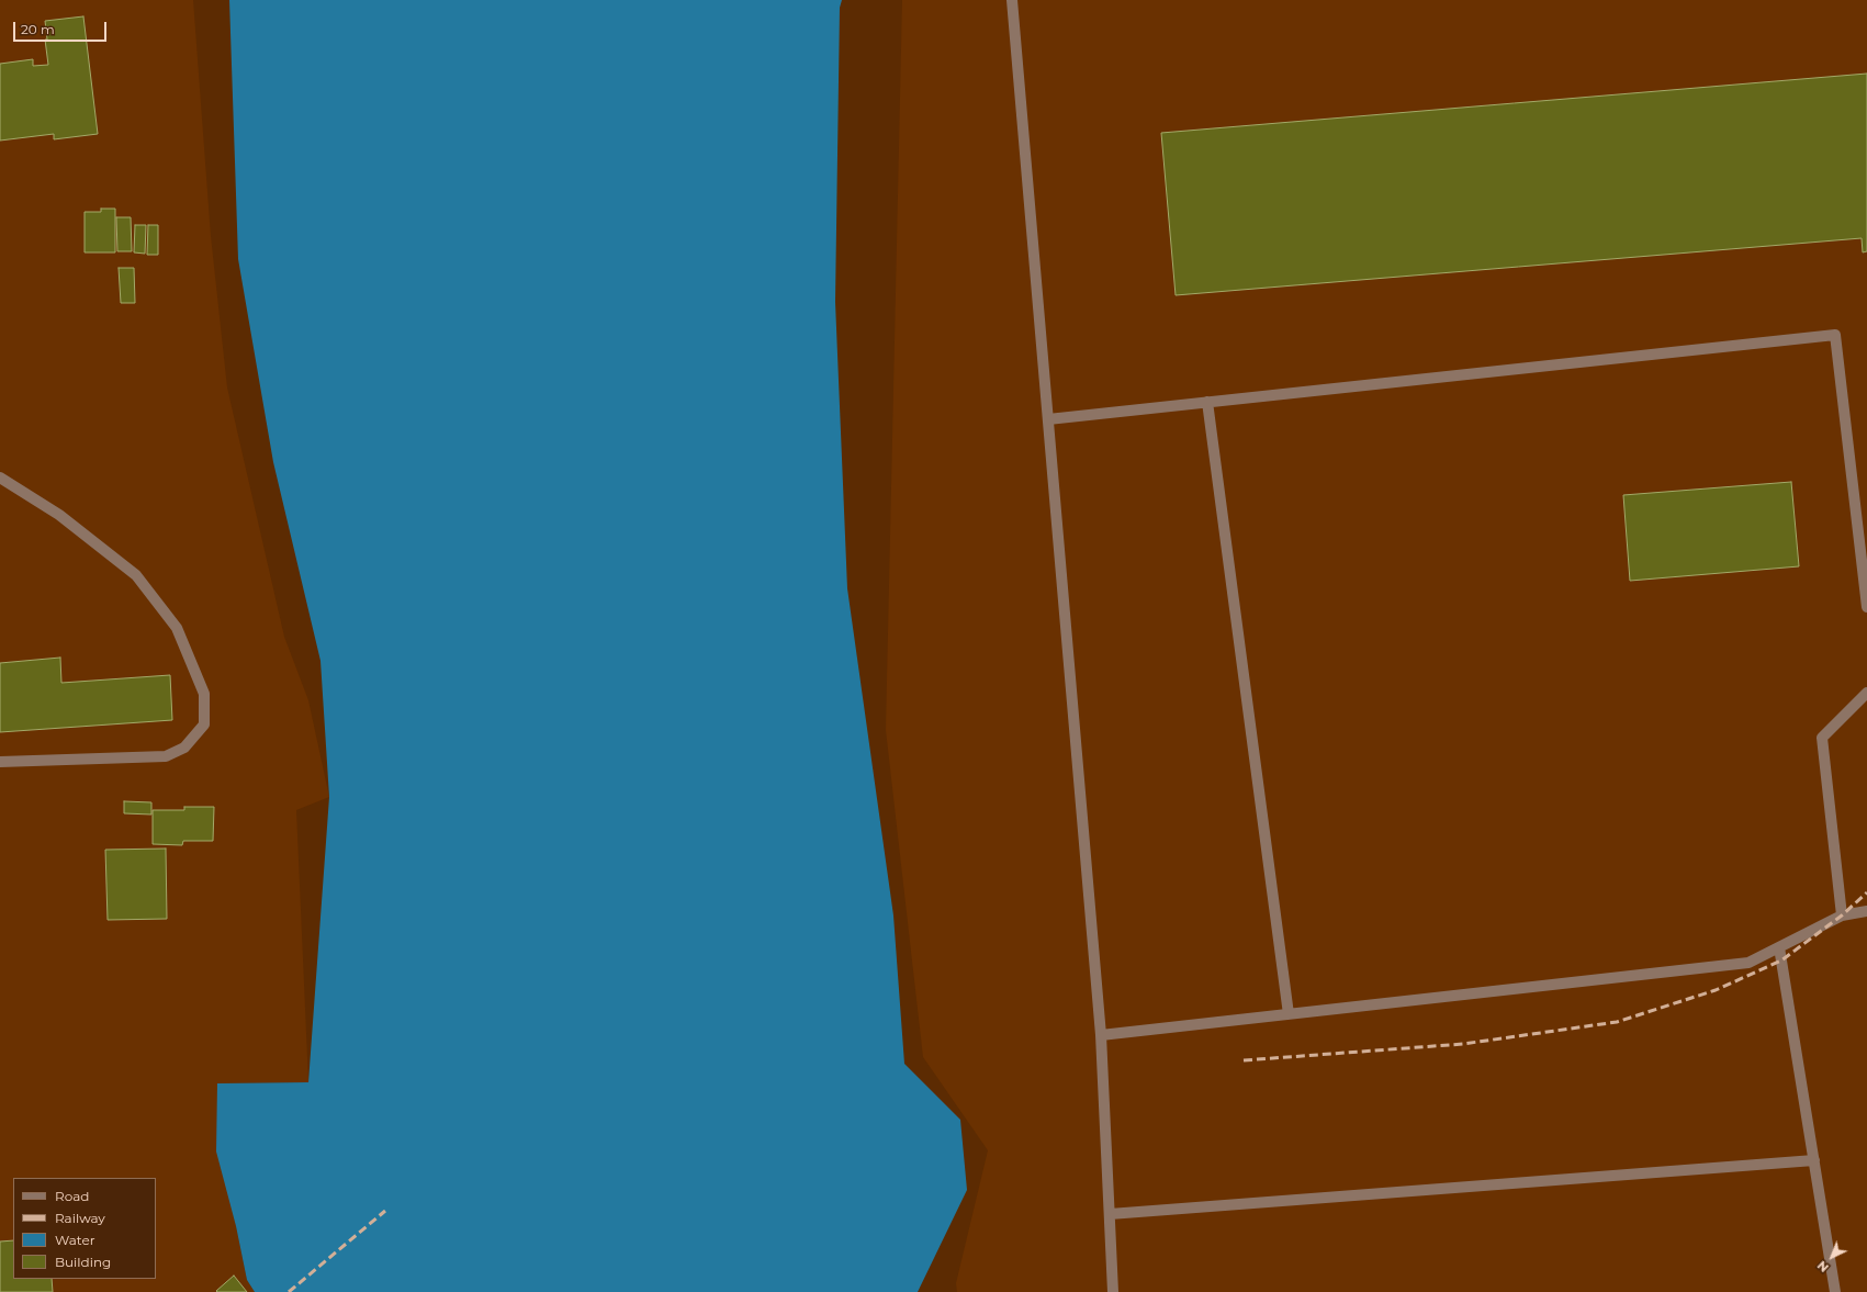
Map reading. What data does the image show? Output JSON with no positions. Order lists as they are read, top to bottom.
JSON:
{
  "legend": [
    "Road",
    "Railway",
    "Water",
    "Building"
  ],
  "scale_bar": "20 m",
  "north": "bottom left"
}
